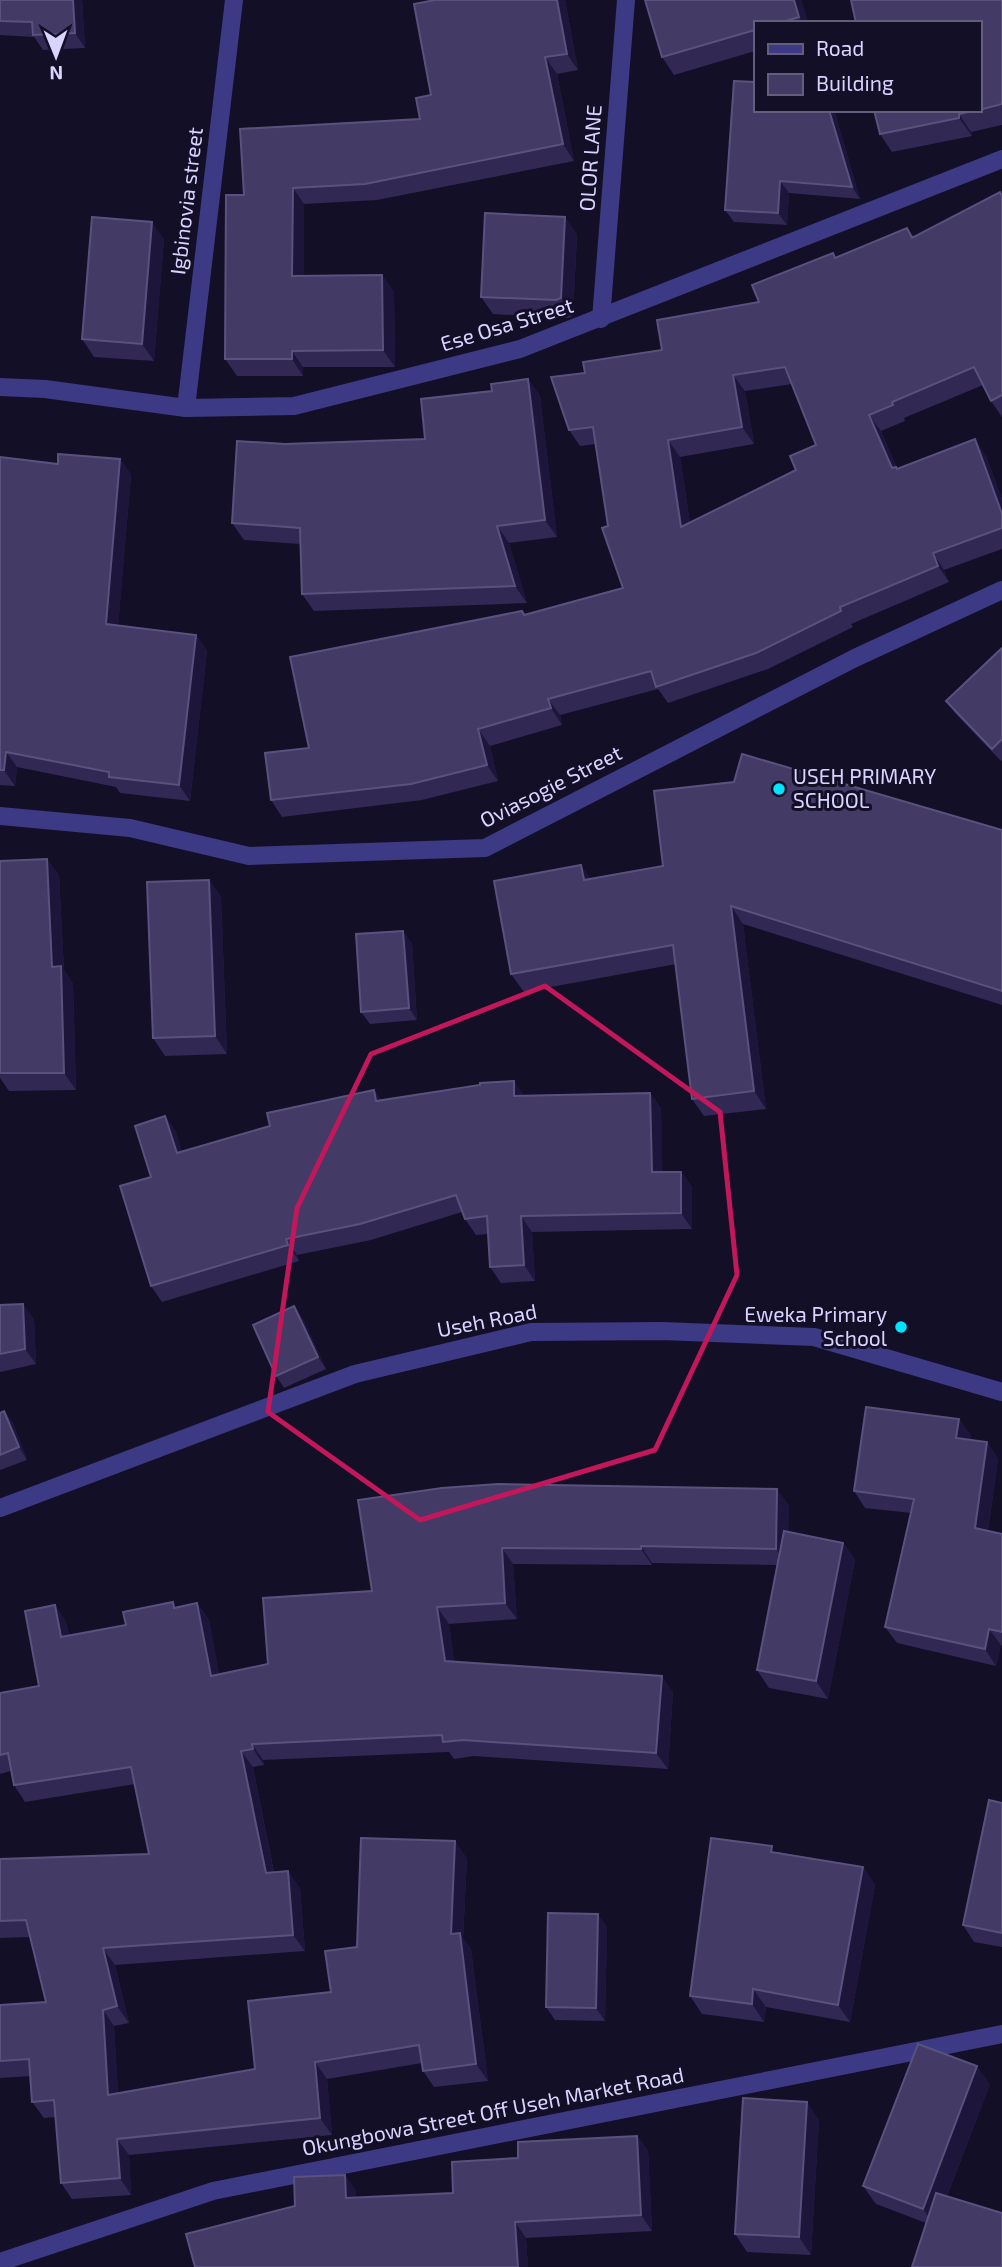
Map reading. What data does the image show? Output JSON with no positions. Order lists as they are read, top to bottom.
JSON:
{
  "streets": {
    "street": [
      "OLOR LANE",
      "Igbinovia street",
      "Ese Osa Street",
      "Oviasogie Street",
      "Useh Road",
      "Okungbowa Street Off Useh Market Road"
    ]
  },
  "crossings": [
    ["OLOR LANE", "Ese Osa Street"],
    ["Igbinovia street", "Ese Osa Street"]
  ],
  "places": ["USEH PRIMARY SCHOOL", "Eweka Primary School"],
  "legend": ["Road", "Building"],
  "north": "bottom"
}
